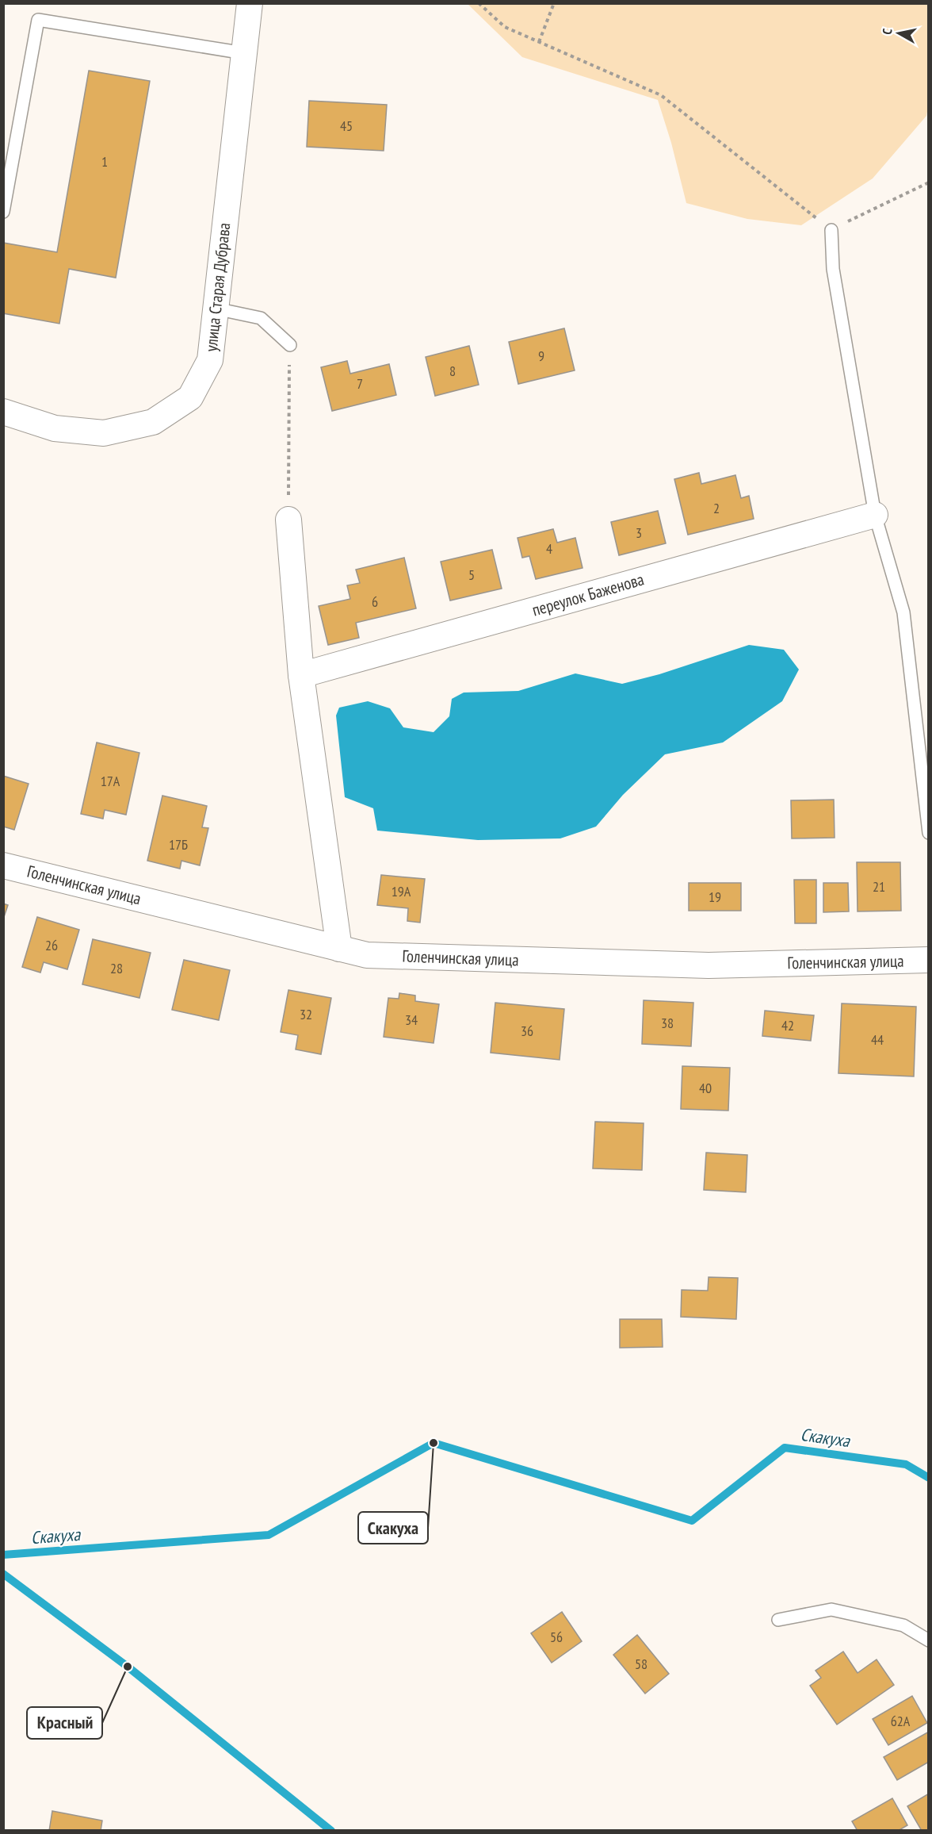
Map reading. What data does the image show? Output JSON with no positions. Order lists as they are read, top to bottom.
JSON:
{
  "streets": {
    "street": ["улица Старая Дубрава", "переулок Баженова", "Голенчинская улица"]
  },
  "water": ["Скакуха"],
  "places": ["Скакуха", "Красный"],
  "house_numbers": [
    "45",
    "1",
    "9",
    "8",
    "7",
    "2",
    "3",
    "4",
    "5",
    "6",
    "17А",
    "17Б",
    "21",
    "19А",
    "19",
    "26",
    "28",
    "32",
    "34",
    "38",
    "42",
    "36",
    "44",
    "40",
    "56",
    "58",
    "62А"
  ],
  "north": "left"
}
